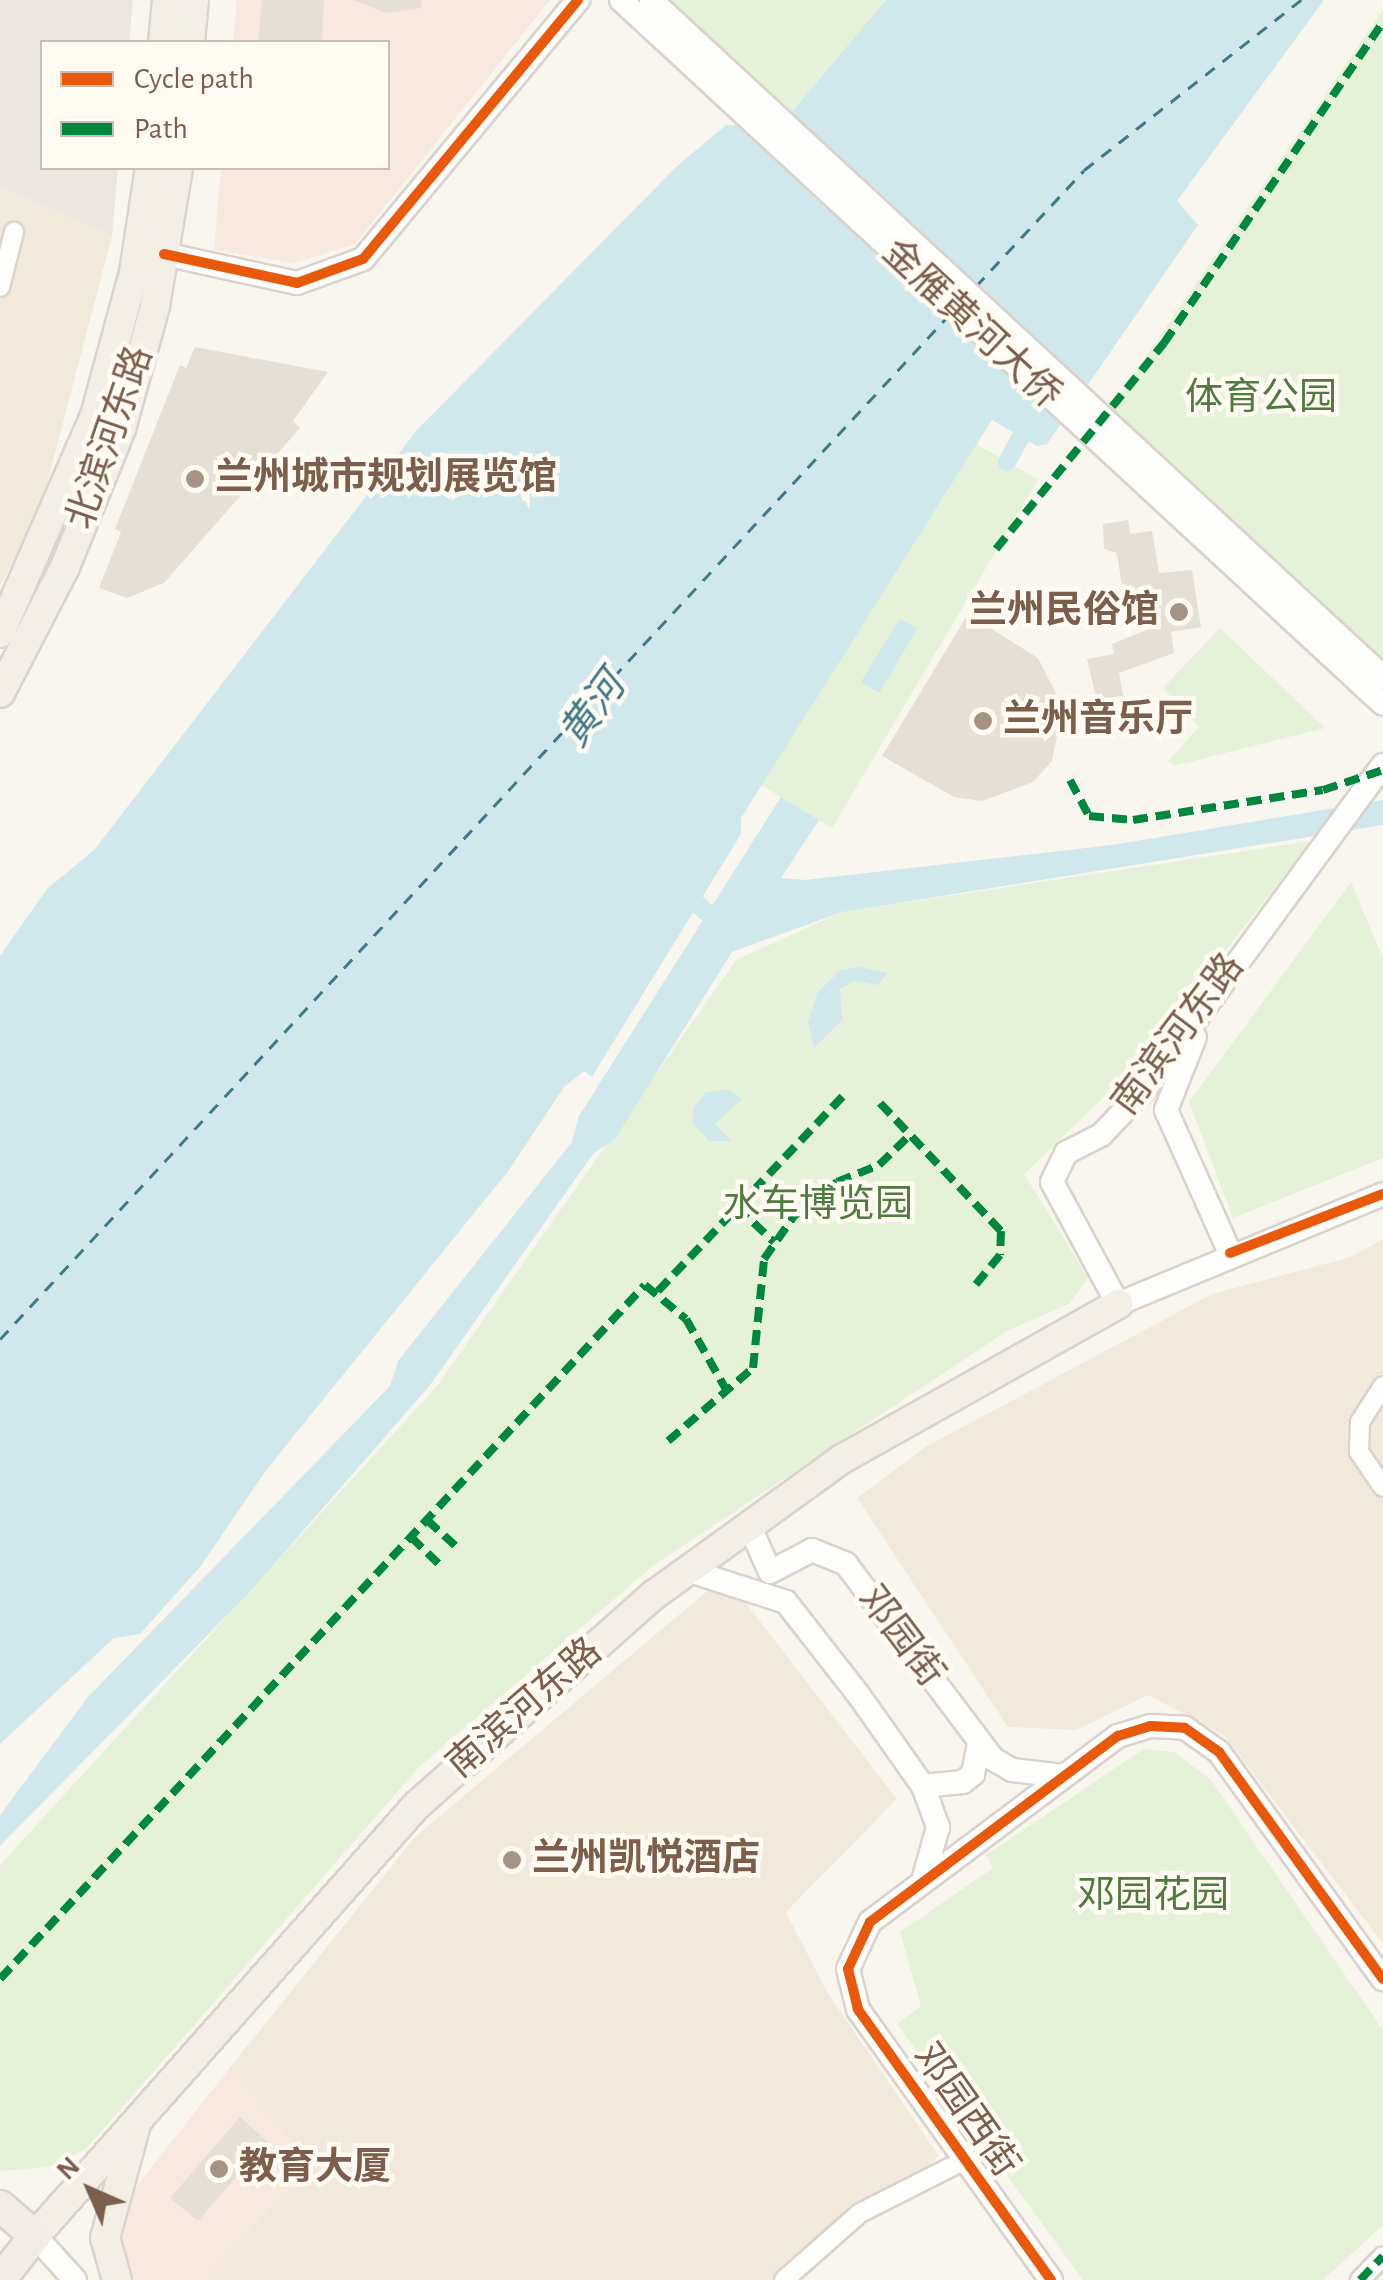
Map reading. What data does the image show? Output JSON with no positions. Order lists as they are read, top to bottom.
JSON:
{
  "streets": {
    "highway": ["南滨河东路"],
    "main road": [
      "金雁黄河大侨",
      "北滨河东路",
      "邓园街",
      "邓园西街"
    ]
  },
  "crossings": [
    ["南滨河东路", "邓园街"],
    ["邓园街", "邓园西街"]
  ],
  "water": ["黄河"],
  "parks": ["体育公园", "水车博览园", "邓园花园"],
  "places": [
    "兰州城市规划展览馆",
    "兰州民俗馆",
    "兰州音乐厅",
    "兰州凯悦酒店",
    "教育大厦"
  ],
  "legend": ["Cycle path", "Path"],
  "north": "top left"
}
